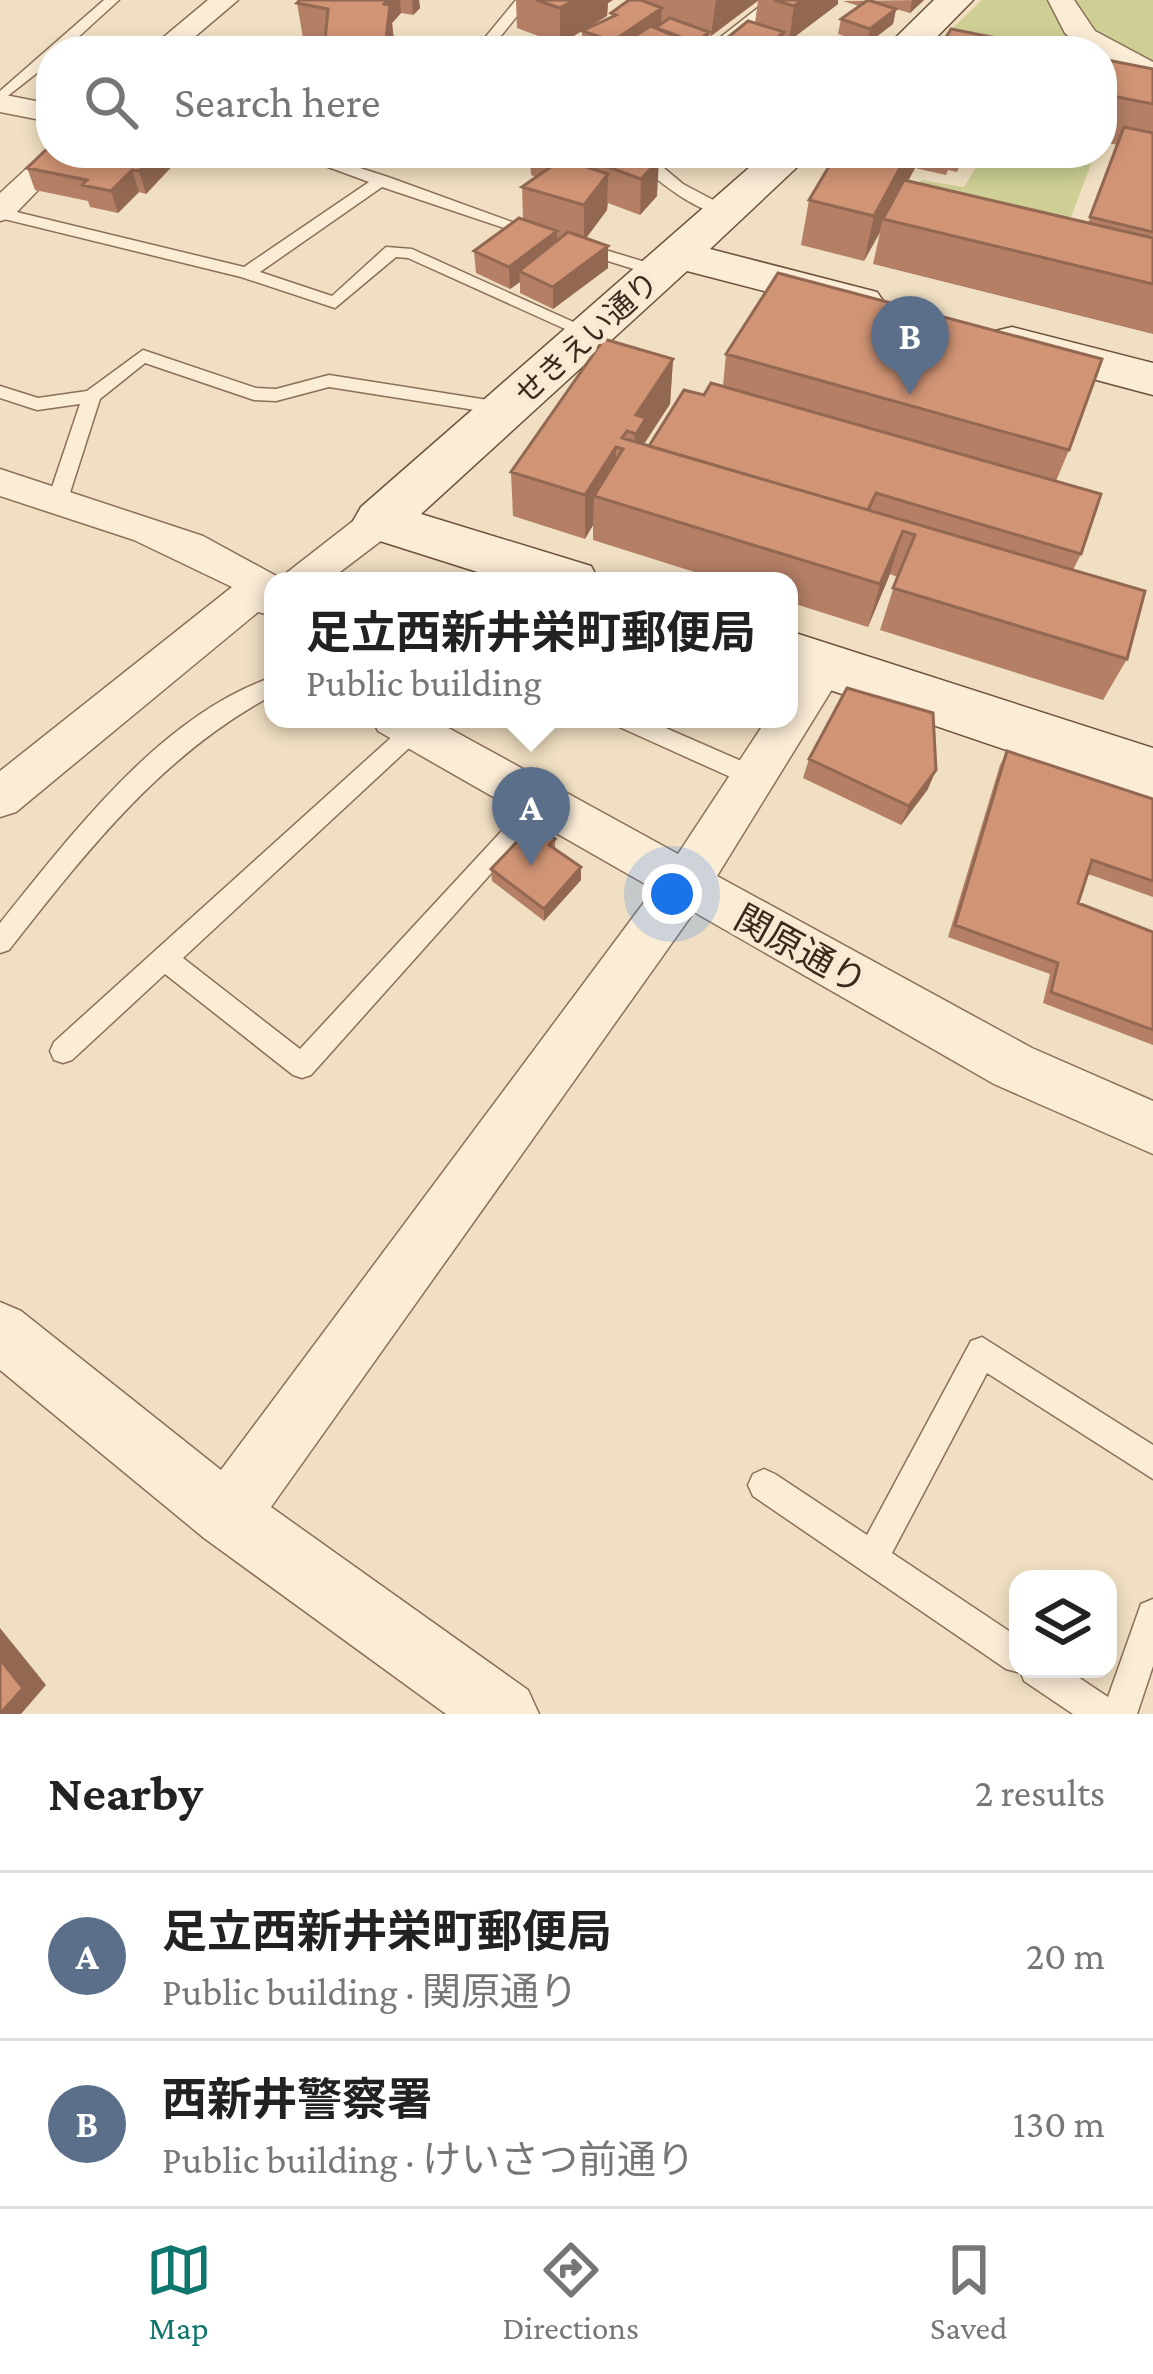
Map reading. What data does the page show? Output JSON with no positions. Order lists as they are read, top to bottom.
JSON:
{
  "streets": {
    "street": ["せきえい通り", "関原通り"]
  },
  "page": {
    "search": "Search here",
    "pins": ["B", "A"],
    "popup": ["足立西新井栄町郵便局", "Public building"],
    "heading": ["Nearby", "2 results"],
    "list": [
      {
        "mark": "A",
        "name": "足立西新井栄町郵便局",
        "note": "Public building · 関原通り",
        "value": "20 m"
      },
      {
        "mark": "B",
        "name": "西新井警察署",
        "note": "Public building · けいさつ前通り",
        "value": "130 m"
      }
    ],
    "nav": ["Map", "Directions", "Saved"]
  }
}
